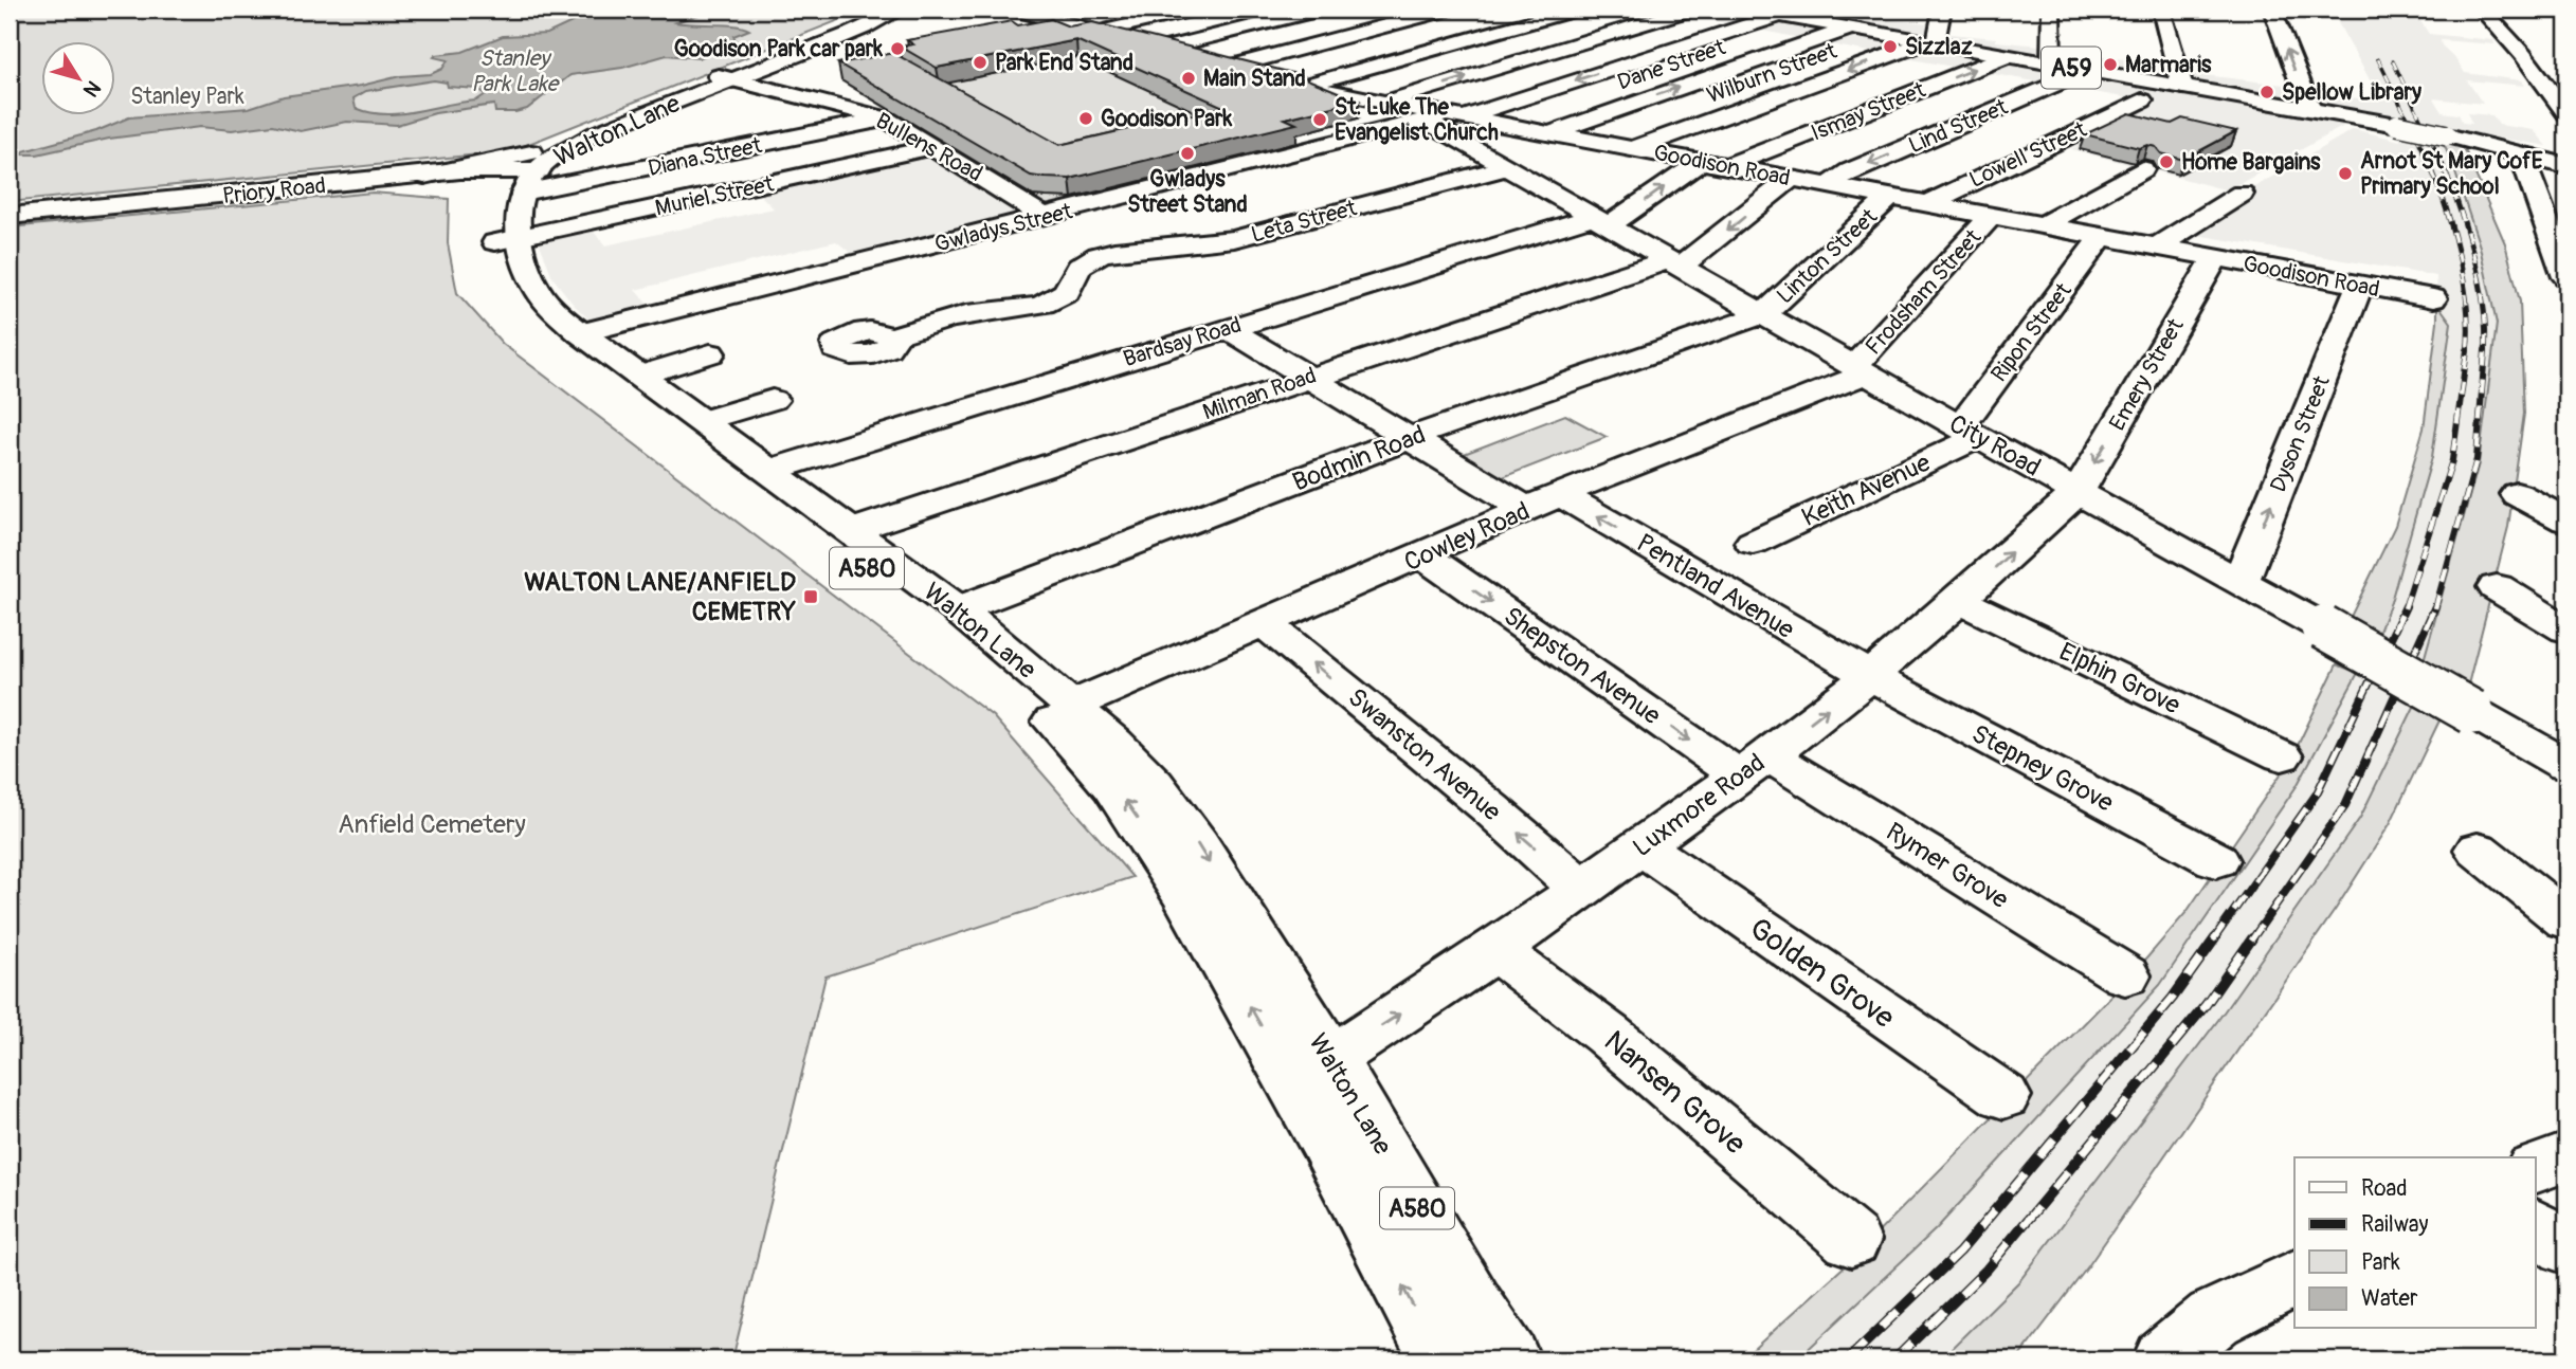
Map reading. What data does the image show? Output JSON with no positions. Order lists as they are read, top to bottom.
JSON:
{
  "streets": {
    "main road": [
      "Dane Street",
      "A59",
      "Wilburn Street",
      "Ismay Street",
      "Lind Street",
      "Walton Lane",
      "Bullens Road",
      "Lowell Street",
      "Diana Street",
      "Goodison Road",
      "Priory Road",
      "Muriel Street",
      "Leta Street",
      "Gwladys Street",
      "Linton Street",
      "Frodsham Street",
      "Ripon Street",
      "Bardsay Road",
      "Emery Street",
      "Milman Road",
      "Dyson Street",
      "City Road",
      "Bodmin Road",
      "Keith Avenue",
      "Cowley Road",
      "A580",
      "Pentland Avenue",
      "Shepston Avenue",
      "Elphin Grove",
      "Swanston Avenue",
      "Stepney Grove",
      "Luxmore Road",
      "Rymer Grove",
      "Golden Grove",
      "Nansen Grove"
    ]
  },
  "crossings": [
    ["Dane Street", "A59"],
    ["Dane Street", "Goodison Road"],
    ["A59", "Wilburn Street"],
    ["A59", "Ismay Street"],
    ["A59", "Lind Street"],
    ["A59", "Gwladys Street"],
    ["Wilburn Street", "Goodison Road"],
    ["Ismay Street", "Goodison Road"],
    ["Lind Street", "Goodison Road"],
    ["Walton Lane", "Bullens Road"],
    ["Walton Lane", "Diana Street"],
    ["Walton Lane", "Priory Road"],
    ["Walton Lane", "Muriel Street"],
    ["Walton Lane", "Gwladys Street"],
    ["Walton Lane", "Bardsay Road"],
    ["Walton Lane", "Milman Road"],
    ["Walton Lane", "Bodmin Road"],
    ["Walton Lane", "Cowley Road"],
    ["Walton Lane", "Luxmore Road"],
    ["Bullens Road", "Diana Street"],
    ["Bullens Road", "Muriel Street"],
    ["Bullens Road", "Gwladys Street"],
    ["Lowell Street", "Goodison Road"],
    ["Diana Street", "Priory Road"],
    ["Goodison Road", "Gwladys Street"],
    ["Goodison Road", "Linton Street"],
    ["Goodison Road", "Frodsham Street"],
    ["Goodison Road", "Ripon Street"],
    ["Goodison Road", "Bardsay Road"],
    ["Goodison Road", "Emery Street"],
    ["Goodison Road", "Milman Road"],
    ["Goodison Road", "Dyson Street"],
    ["Goodison Road", "City Road"],
    ["Leta Street", "City Road"],
    ["Gwladys Street", "City Road"],
    ["Linton Street", "City Road"],
    ["Linton Street", "Bodmin Road"],
    ["Frodsham Street", "City Road"],
    ["Frodsham Street", "Cowley Road"],
    ["Ripon Street", "City Road"],
    ["Ripon Street", "Keith Avenue"],
    ["Bardsay Road", "City Road"],
    ["Emery Street", "City Road"],
    ["Emery Street", "Luxmore Road"],
    ["Milman Road", "City Road"],
    ["Dyson Street", "City Road"],
    ["City Road", "Bodmin Road"],
    ["City Road", "Keith Avenue"],
    ["City Road", "Cowley Road"],
    ["City Road", "Luxmore Road"],
    ["Cowley Road", "Pentland Avenue"],
    ["Cowley Road", "Shepston Avenue"],
    ["Cowley Road", "Swanston Avenue"],
    ["Pentland Avenue", "Stepney Grove"],
    ["Pentland Avenue", "Luxmore Road"],
    ["Shepston Avenue", "Luxmore Road"],
    ["Shepston Avenue", "Rymer Grove"],
    ["Elphin Grove", "Luxmore Road"],
    ["Swanston Avenue", "Luxmore Road"],
    ["Stepney Grove", "Luxmore Road"],
    ["Luxmore Road", "Rymer Grove"],
    ["Luxmore Road", "Golden Grove"],
    ["Luxmore Road", "Nansen Grove"]
  ],
  "one_way": [
    "Emery Street",
    "Dyson Street",
    "Pentland Avenue",
    "Shepston Avenue",
    "Luxmore Road"
  ],
  "water": ["Stanley Park Lake"],
  "parks": ["Stanley Park", "Anfield Cemetery"],
  "places": {
    "other": [
      "Sizzlaz",
      "Goodison Park car park",
      "Park End Stand",
      "Marmaris",
      "Main Stand",
      "Spellow Library",
      "Goodison Park",
      "St. Luke The Evangelist Church",
      "Gwladys Street Stand",
      "Home Bargains",
      "Arnot St Mary CofE Primary School"
    ],
    "transit": ["WALTON LANE/ANFIELD CEMETRY"]
  },
  "legend": [
    "Road",
    "Railway",
    "Park",
    "Water"
  ],
  "north": "bottom right"
}
